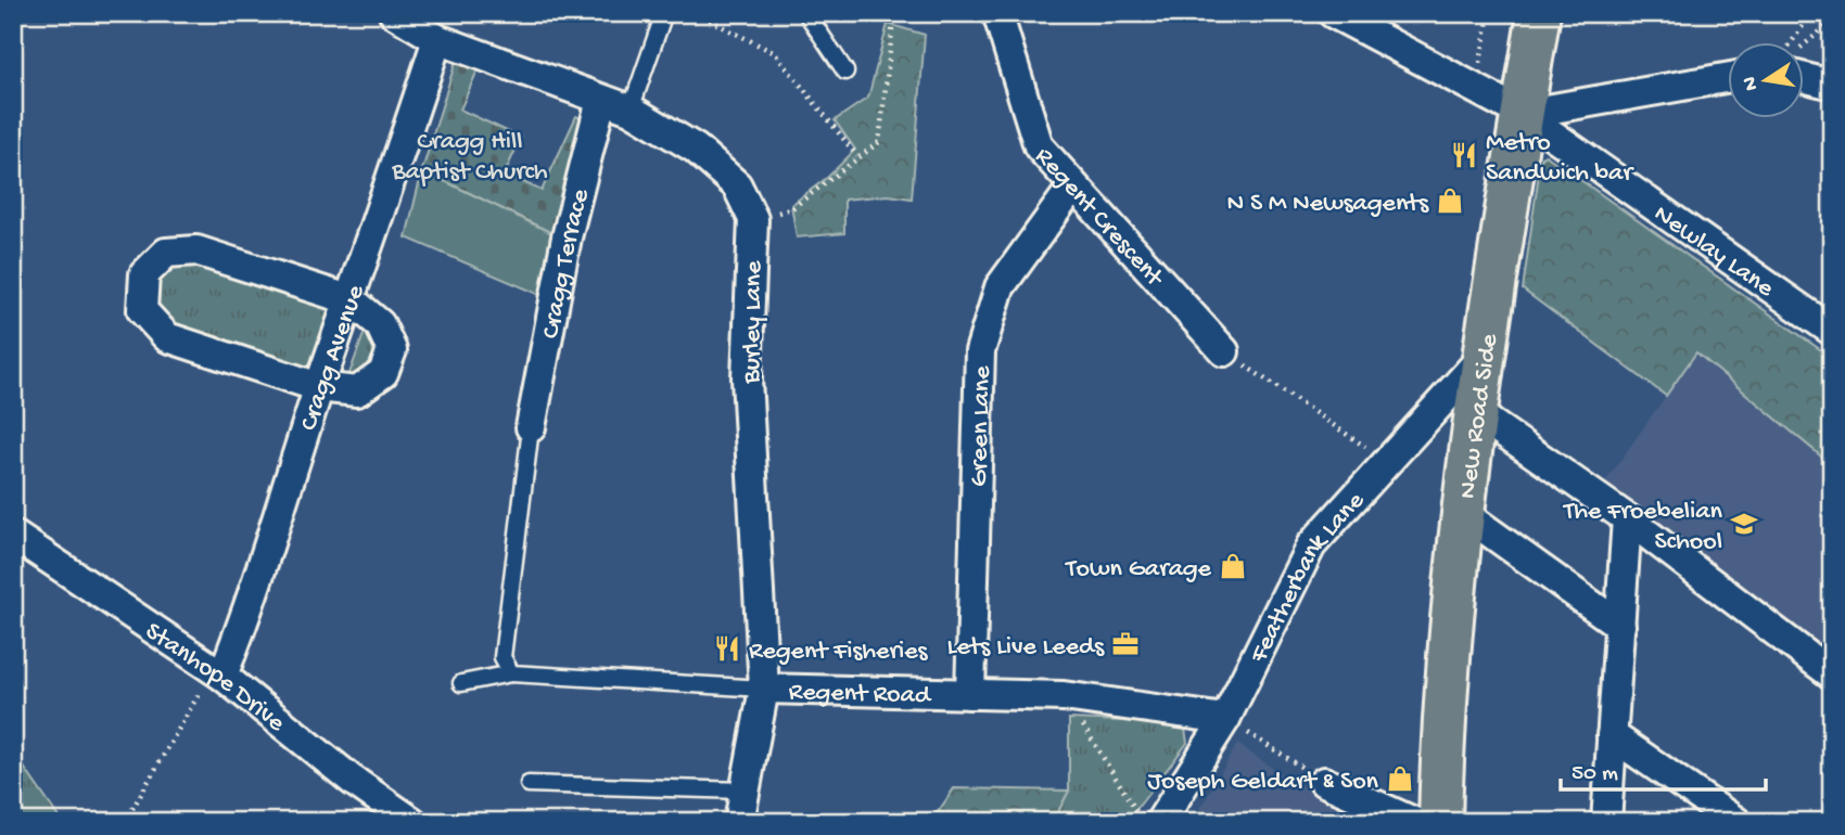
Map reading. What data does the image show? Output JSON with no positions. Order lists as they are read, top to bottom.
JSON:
{
  "streets": {
    "main road": ["New Road Side"],
    "street": [
      "Regent Crescent",
      "Newlay Lane",
      "Cragg Terrace",
      "Burley Lane",
      "Cragg Avenue",
      "Green Lane",
      "Featherbank Lane",
      "Stanhope Drive",
      "Regent Road"
    ]
  },
  "crossings": [
    ["Regent Crescent", "Green Lane"],
    ["Newlay Lane", "New Road Side"],
    ["Cragg Terrace", "Burley Lane"],
    ["Cragg Terrace", "Regent Road"],
    ["Burley Lane", "Cragg Avenue"],
    ["Burley Lane", "Regent Road"],
    ["Cragg Avenue", "Stanhope Drive"],
    ["New Road Side", "Featherbank Lane"],
    ["Green Lane", "Regent Road"],
    ["Featherbank Lane", "Regent Road"]
  ],
  "parks": ["Cragg Hill Baptist Church"],
  "places": {
    "restaurant": ["Metro Sandwich bar", "Regent Fisheries"],
    "shop": ["N S M Newsagents", "Town Garage", "Joseph Geldart & Son"],
    "school or university": ["The Froebelian School"],
    "office": ["Lets Live Leeds"]
  },
  "scale_bar": "50 m",
  "north": "left"
}
